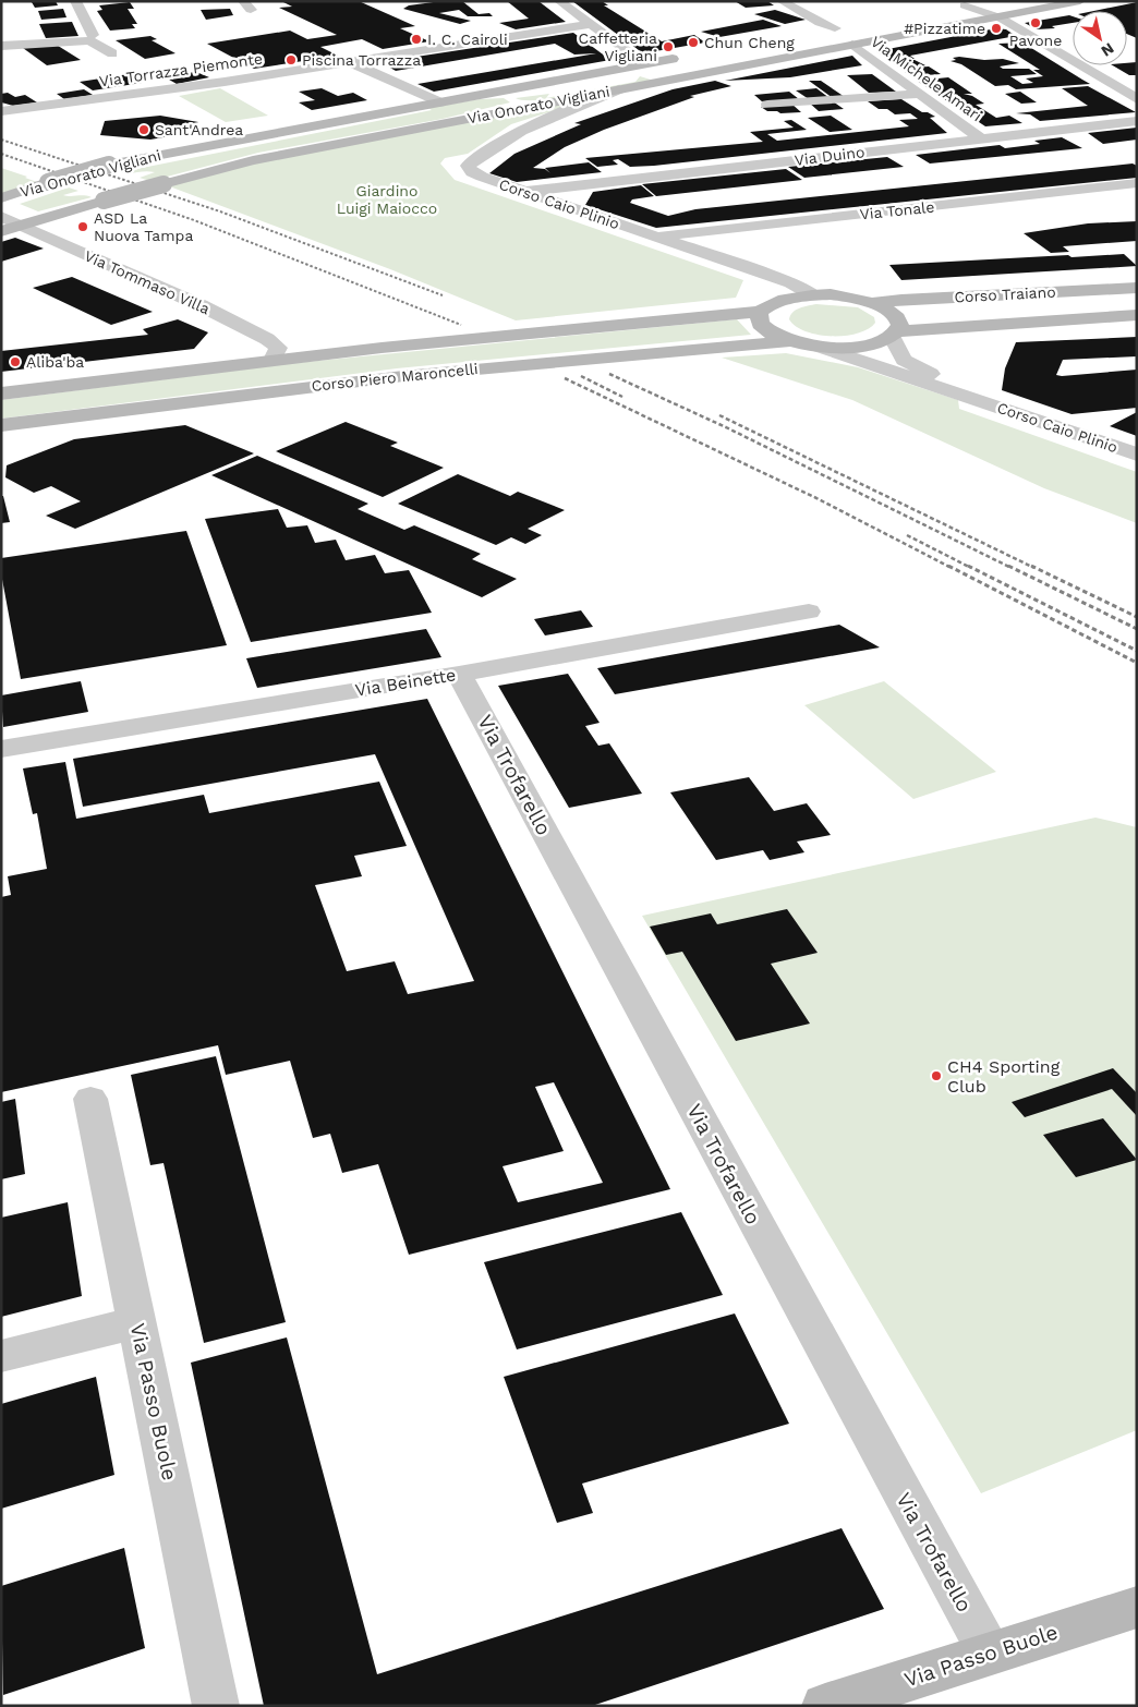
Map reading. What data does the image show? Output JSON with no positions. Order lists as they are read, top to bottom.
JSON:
{
  "streets": {
    "main road": [
      "Via Onorato Vigliani",
      "Corso Traiano",
      "Corso Piero Maroncelli",
      "Via Passo Buole"
    ],
    "street": [
      "Via Torrazza Piemonte",
      "Via Michele Amari",
      "Via Duino",
      "Corso Caio Plinio",
      "Via Tonale",
      "Via Tommaso Villa",
      "Via Beinette",
      "Via Trofarello"
    ]
  },
  "crossings": [
    ["Via Michele Amari", "Via Onorato Vigliani"],
    ["Via Michele Amari", "Via Duino"],
    ["Via Onorato Vigliani", "Corso Caio Plinio"],
    ["Via Onorato Vigliani", "Via Tommaso Villa"],
    ["Via Duino", "Corso Caio Plinio"],
    ["Corso Caio Plinio", "Via Tonale"],
    ["Corso Caio Plinio", "Corso Traiano"],
    ["Corso Caio Plinio", "Corso Piero Maroncelli"],
    ["Via Tommaso Villa", "Corso Piero Maroncelli"],
    ["Corso Traiano", "Corso Piero Maroncelli"],
    ["Via Beinette", "Via Trofarello"],
    ["Via Trofarello", "Via Passo Buole"]
  ],
  "parks": ["Giardino Luigi Maiocco"],
  "places": [
    "Pavone",
    "#Pizzatime",
    "I. C. Cairoli",
    "Chun Cheng",
    "Caffetteria Vigliani",
    "Piscina Torrazza",
    "Sant'Andrea",
    "ASD La Nuova Tampa",
    "Aliba'ba",
    "CH4 Sporting Club"
  ],
  "north": "bottom right"
}
